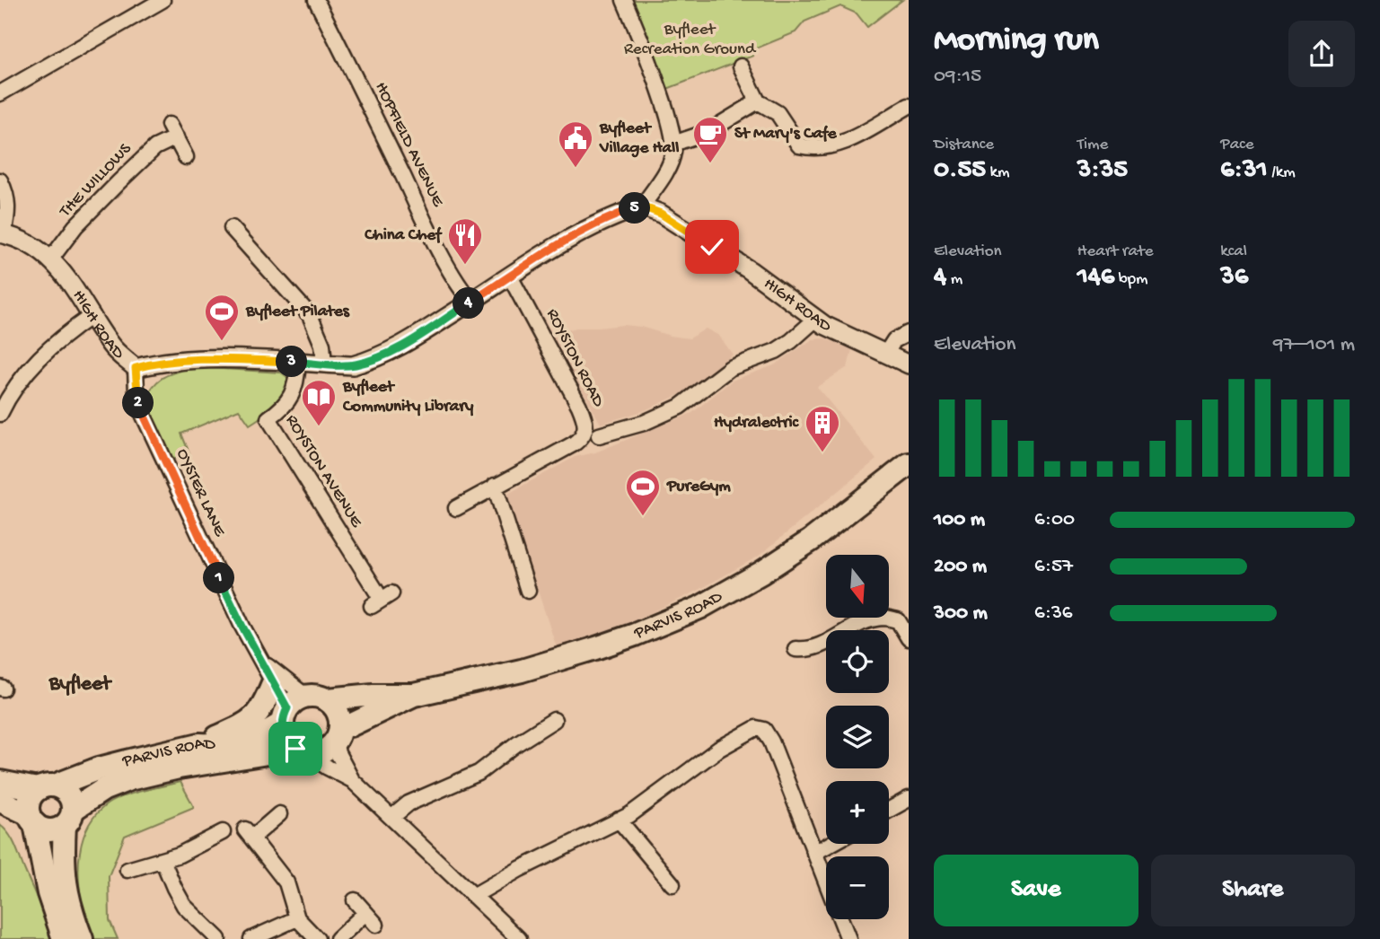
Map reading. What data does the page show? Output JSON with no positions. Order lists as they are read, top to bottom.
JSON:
{
  "streets": {
    "main road": ["PARVIS ROAD"],
    "street": [
      "HOPFIELD AVENUE",
      "THE WILLOWS",
      "HIGH ROAD",
      "ROYSTON ROAD",
      "ROYSTON AVENUE",
      "OYSTER LANE"
    ]
  },
  "crossings": [
    ["HOPFIELD AVENUE", "HIGH ROAD"],
    ["THE WILLOWS", "HIGH ROAD"],
    ["HIGH ROAD", "ROYSTON ROAD"],
    ["HIGH ROAD", "ROYSTON AVENUE"],
    ["HIGH ROAD", "OYSTER LANE"],
    ["OYSTER LANE", "PARVIS ROAD"]
  ],
  "districts": ["Byfleet"],
  "parks": ["Byfleet Recreation Ground"],
  "places": {
    "cafe": ["St Mary's Cafe"],
    "public building": ["Byfleet Village Hall"],
    "restaurant": ["China Chef"],
    "sports": ["Byfleet Pilates", "PureGym"],
    "library": ["Byfleet Community Library"],
    "building": ["Hydralectric"]
  },
  "north": "bottom",
  "page": {
    "heading": ["Morning run", "09:15"],
    "stats": [
      ["Distance", "0.55 km"],
      ["Time", "3:35"],
      ["Pace", "6:31 /km"],
      ["Elevation", "4 m"],
      ["Heart rate", "146 bpm"],
      ["kcal", "36"]
    ],
    "pins": [
      "5",
      "4",
      "3",
      "2",
      "1"
    ],
    "chart": ["Elevation", "97–101 m"],
    "list": [
      {
        "name": "100 m",
        "note": "6:00"
      },
      {
        "name": "200 m",
        "note": "6:57"
      },
      {
        "name": "300 m",
        "note": "6:36"
      }
    ],
    "map_buttons": ["+", "−"],
    "buttons": ["Save", "Share"]
  }
}
